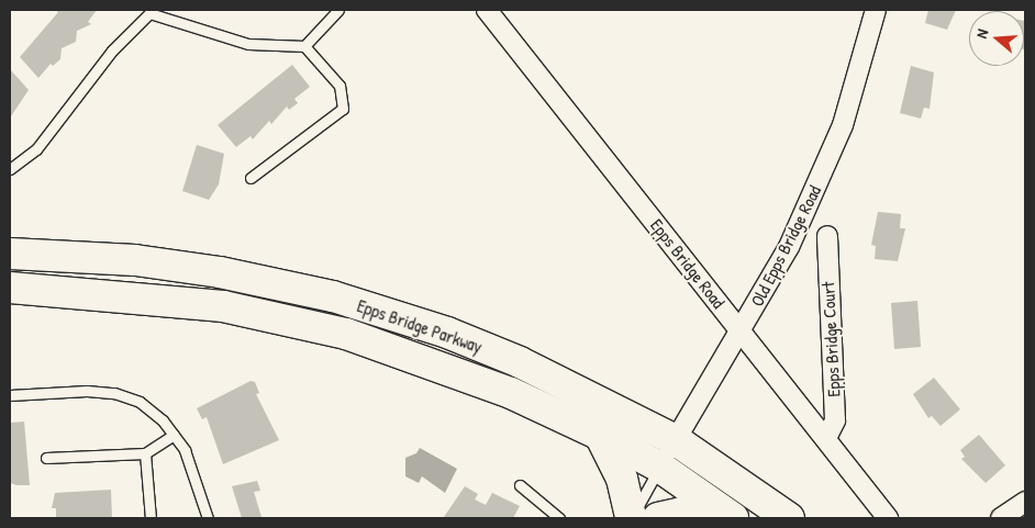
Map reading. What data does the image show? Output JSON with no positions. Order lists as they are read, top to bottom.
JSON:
{
  "streets": {
    "main road": ["Epps Bridge Parkway"],
    "street": ["Old Epps Bridge Road", "Epps Bridge Road", "Epps Bridge Court"]
  },
  "crossings": [
    ["Old Epps Bridge Road", "Epps Bridge Road"],
    ["Old Epps Bridge Road", "Epps Bridge Parkway"],
    ["Epps Bridge Road", "Epps Bridge Court"]
  ],
  "north": "left"
}
